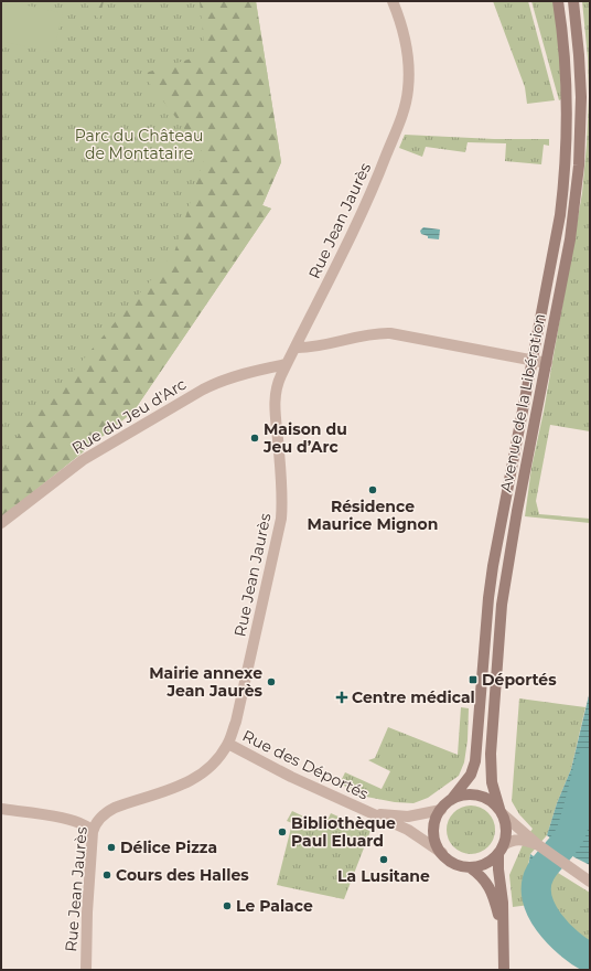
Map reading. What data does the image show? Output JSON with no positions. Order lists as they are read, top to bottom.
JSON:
{
  "streets": {
    "main road": ["Avenue de la Libération"],
    "street": ["Rue Jean Jaurès", "Rue du Jeu d'Arc", "Rue des Déportés"]
  },
  "crossings": [
    ["Rue Jean Jaurès", "Rue du Jeu d'Arc"],
    ["Rue Jean Jaurès", "Rue des Déportés"],
    ["Avenue de la Libération", "Rue des Déportés"]
  ],
  "parks": ["Parc du Château de Montataire"],
  "places": {
    "other": [
      "Maison du Jeu d’Arc",
      "Résidence Maurice Mignon",
      "Mairie annexe Jean Jaurès",
      "Bibliothèque Paul Eluard",
      "Délice Pizza",
      "La Lusitane",
      "Cours des Halles",
      "Le Palace"
    ],
    "transit": ["Déportés"],
    "health": ["Centre médical"]
  }
}
